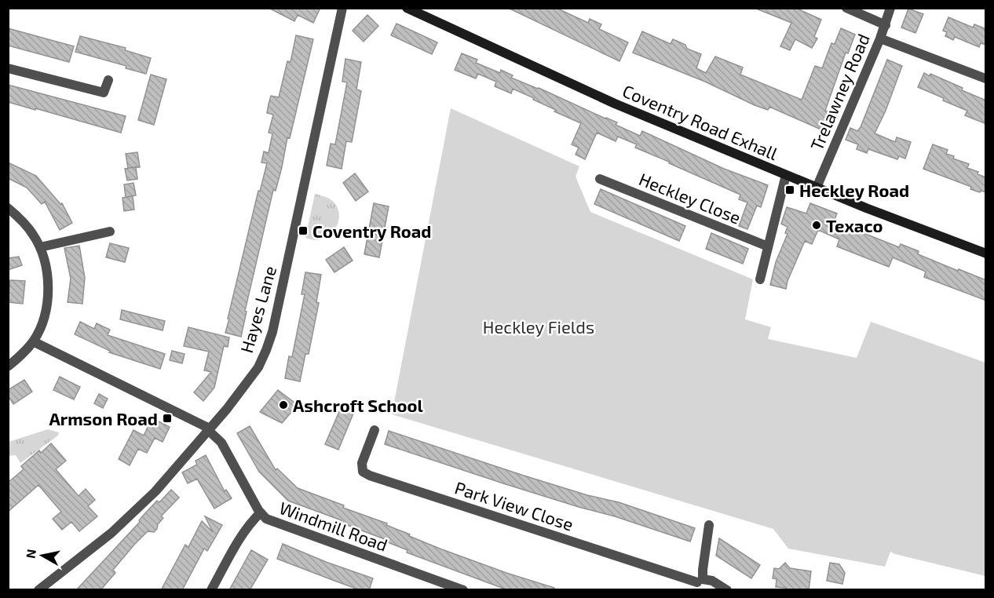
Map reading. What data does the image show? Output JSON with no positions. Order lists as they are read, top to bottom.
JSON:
{
  "streets": {
    "main road": ["Coventry Road Exhall"],
    "street": [
      "Trelawney Road",
      "Heckley Close",
      "Hayes Lane",
      "Park View Close",
      "Windmill Road"
    ]
  },
  "crossings": [
    ["Trelawney Road", "Coventry Road Exhall"],
    ["Hayes Lane", "Windmill Road"]
  ],
  "parks": ["Heckley Fields"],
  "places": {
    "transit": ["Heckley Road", "Coventry Road", "Armson Road"],
    "other": ["Texaco", "Ashcroft School"]
  },
  "north": "left"
}
